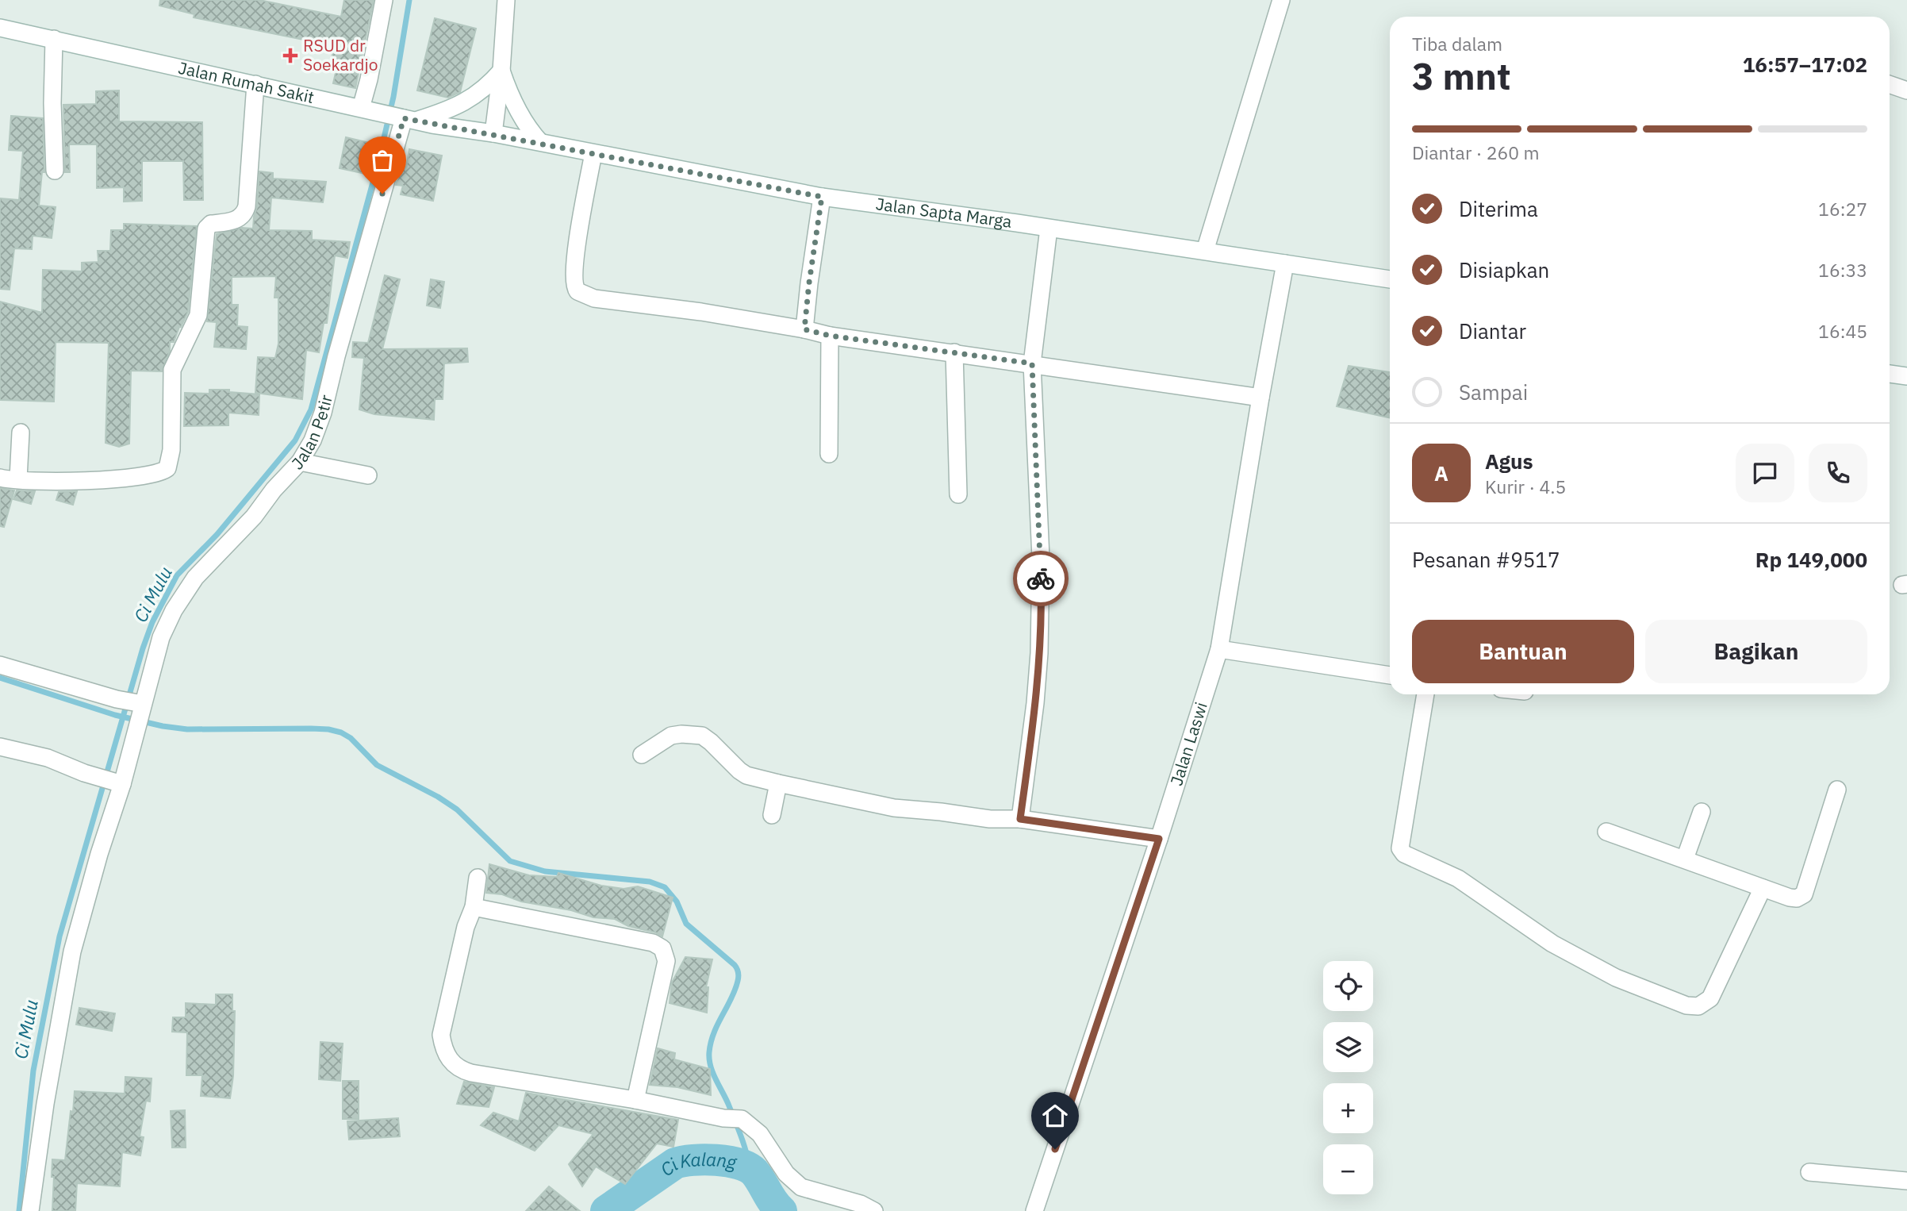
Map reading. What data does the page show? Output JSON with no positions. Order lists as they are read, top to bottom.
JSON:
{
  "streets": {
    "street": [
      "Jalan Rumah Sakit",
      "Jalan Sapta Marga",
      "Jalan Petir",
      "Jalan Laswi"
    ]
  },
  "crossings": [
    ["Jalan Rumah Sakit", "Jalan Sapta Marga"],
    ["Jalan Rumah Sakit", "Jalan Petir"],
    ["Jalan Sapta Marga", "Jalan Laswi"]
  ],
  "water": ["Ci Mulu", "Ci Kalang"],
  "places": {
    "health": ["RSUD dr Soekardjo"]
  },
  "page": {
    "heading": ["3 mnt", "Tiba dalam", "16:57–17:02"],
    "panel": [
      "Agus",
      "Kurir · 4.5",
      "Pesanan #9517",
      "Rp 149,000"
    ],
    "bar": "Diantar · 260 m",
    "list": [
      ["Diterima", "16:27"],
      ["Disiapkan", "16:33"],
      ["Diantar", "16:45"],
      "Sampai"
    ],
    "round": "A",
    "buttons": ["Bantuan", "Bagikan"],
    "map_buttons": ["+", "−"]
  }
}
